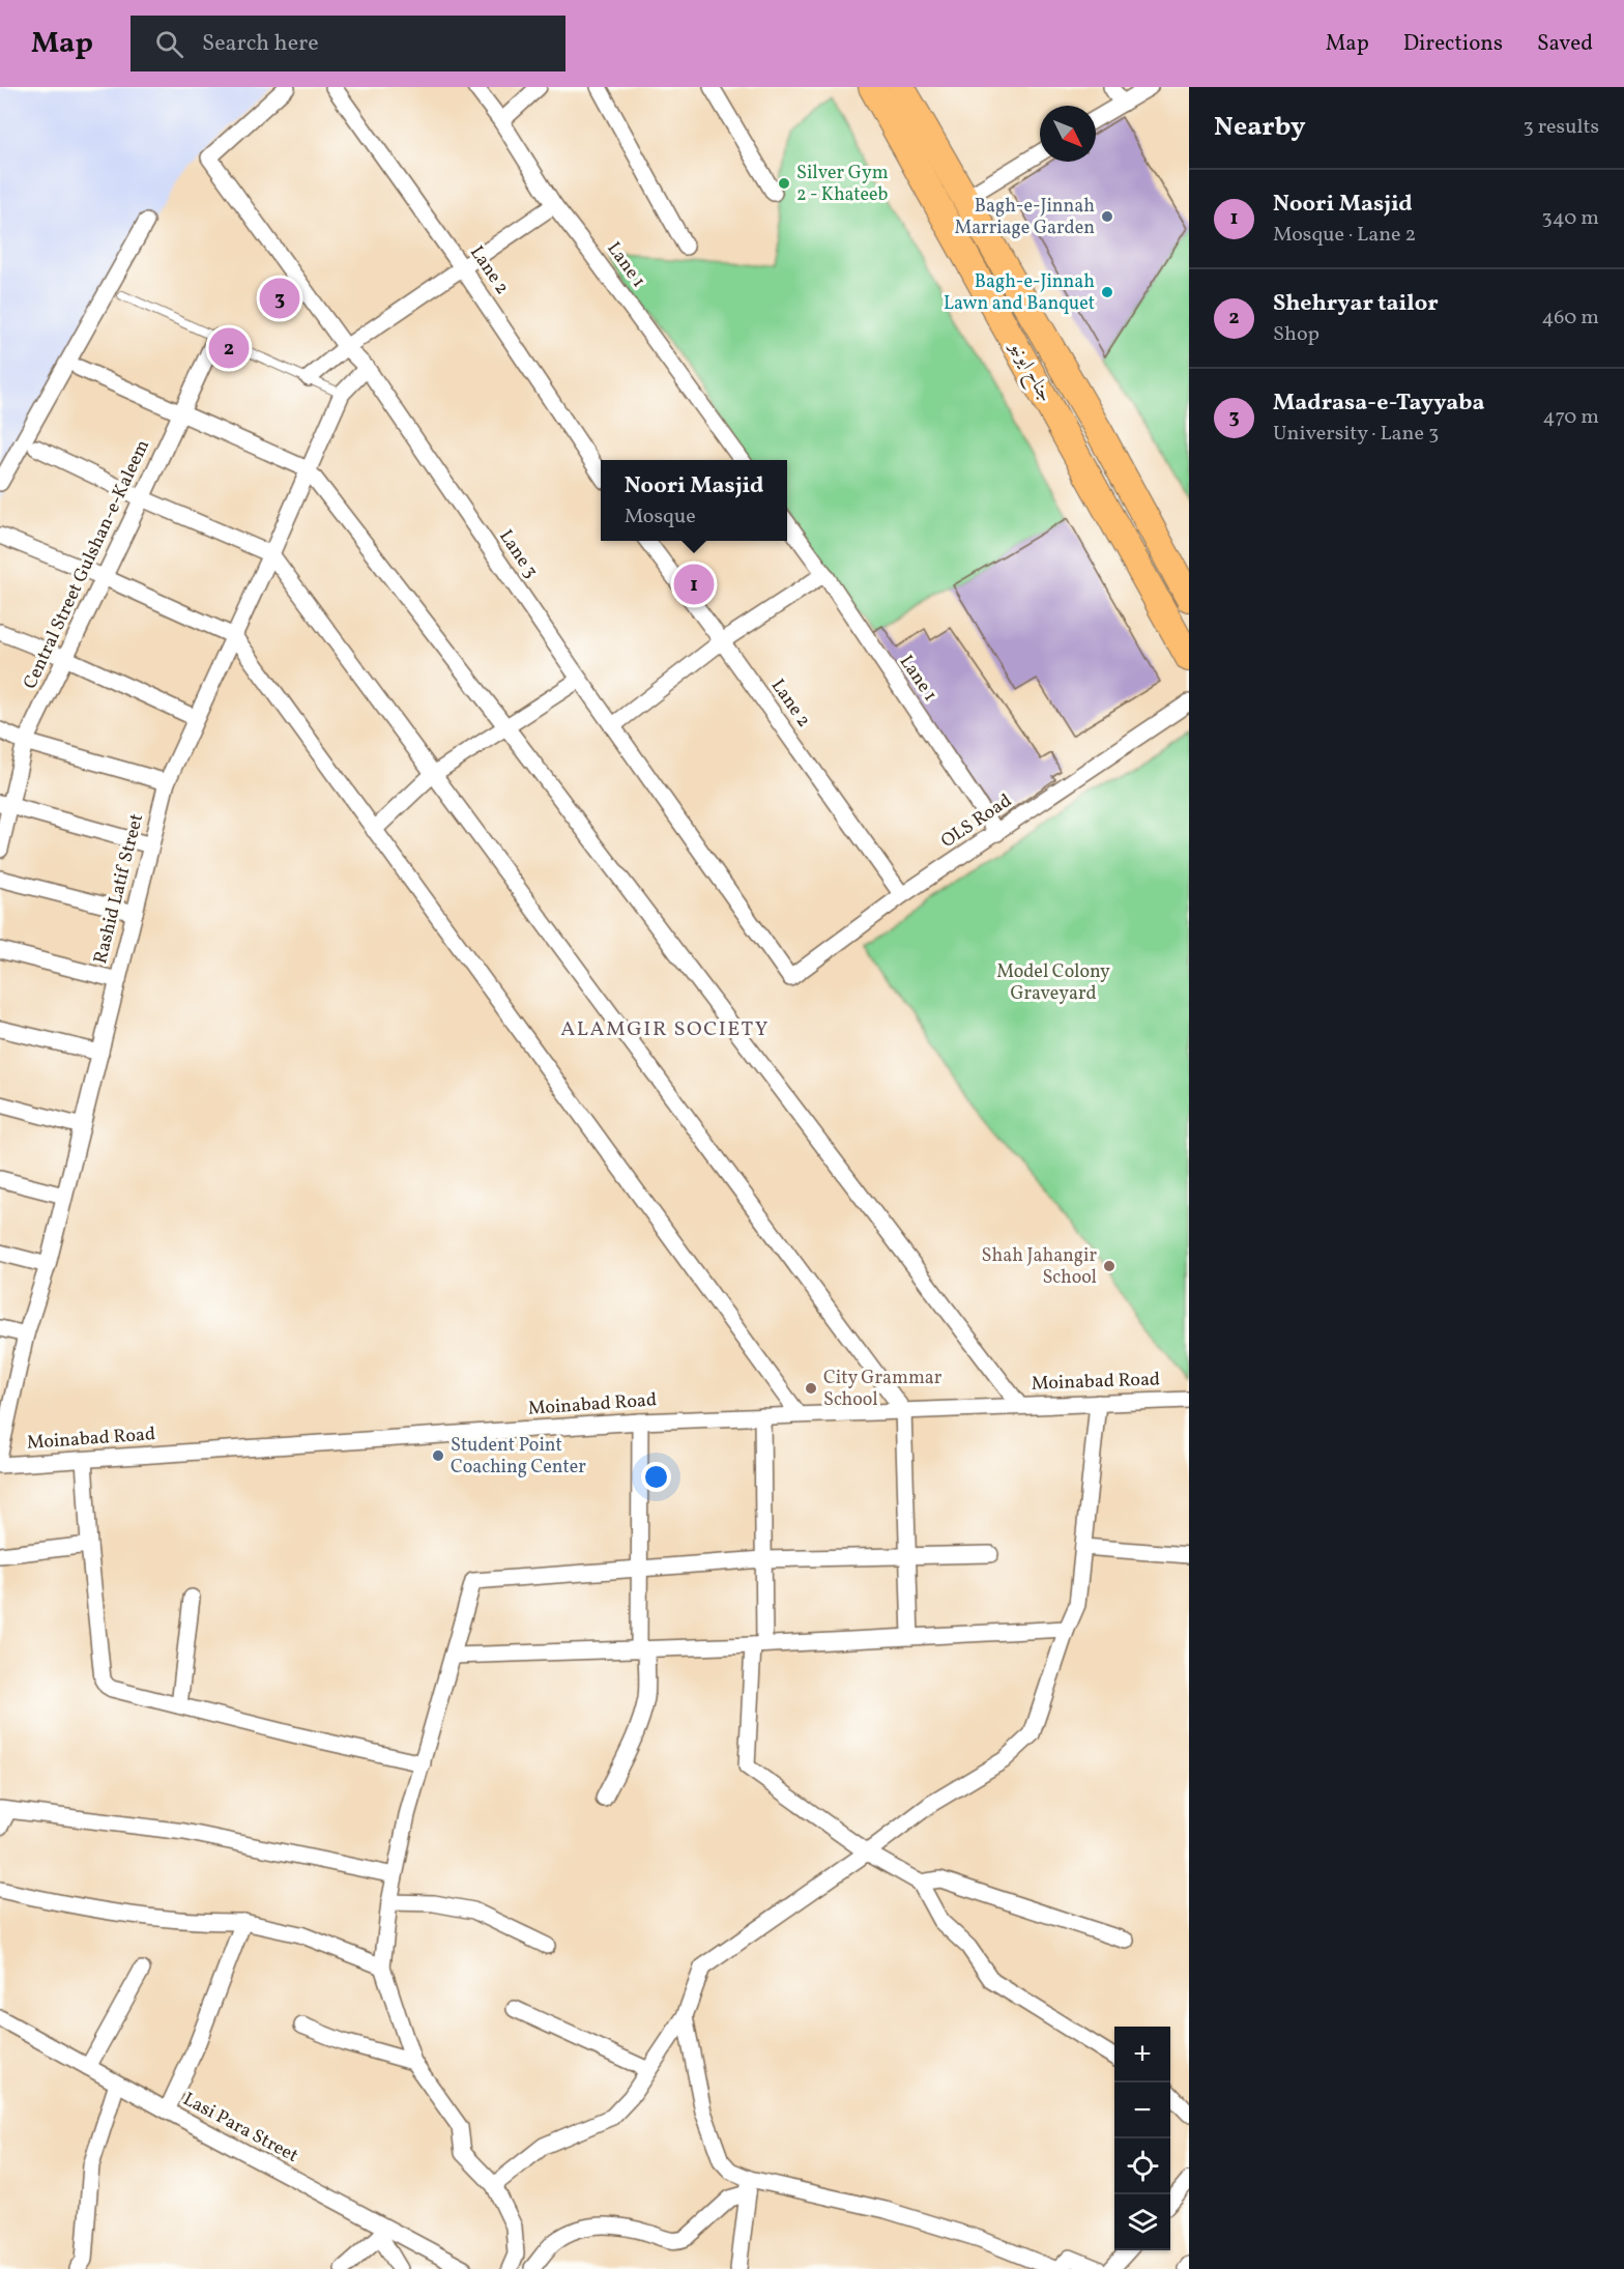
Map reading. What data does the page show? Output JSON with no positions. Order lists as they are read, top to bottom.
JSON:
{
  "streets": {
    "highway": ["جناح ایونیو"],
    "street": [
      "Lane 1",
      "Lane 2",
      "Lane 3",
      "Central Street Gulshan-e-Kaleem",
      "OLS Road",
      "Rashid Latif Street",
      "Moinabad Road",
      "Lasi Para Street"
    ]
  },
  "crossings": [
    ["Lane 1", "OLS Road"],
    ["Lane 2", "OLS Road"],
    ["Lane 3", "OLS Road"],
    ["Lane 3", "Rashid Latif Street"]
  ],
  "districts": ["ALAMGIR SOCIETY"],
  "parks": ["Model Colony Graveyard"],
  "places": [
    "Silver Gym 2 - Khateeb",
    "Bagh-e-Jinnah Marriage Garden",
    "Bagh-e-Jinnah Lawn and Banquet",
    "Shah Jahangir School",
    "City Grammar School",
    "Student Point Coaching Center"
  ],
  "north": "bottom right",
  "page": {
    "header": "Map",
    "search": "Search here",
    "nav": ["Map", "Directions", "Saved"],
    "heading": ["Nearby", "3 results"],
    "list": [
      {
        "mark": "1",
        "name": "Noori Masjid",
        "note": "Mosque · Lane 2",
        "value": "340 m"
      },
      {
        "mark": "2",
        "name": "Shehryar tailor",
        "note": "Shop",
        "value": "460 m"
      },
      {
        "mark": "3",
        "name": "Madrasa-e-Tayyaba",
        "note": "University · Lane 3",
        "value": "470 m"
      }
    ],
    "pins": ["3", "2", "1"],
    "popup": ["Noori Masjid", "Mosque"],
    "map_buttons": ["+", "−"]
  }
}
